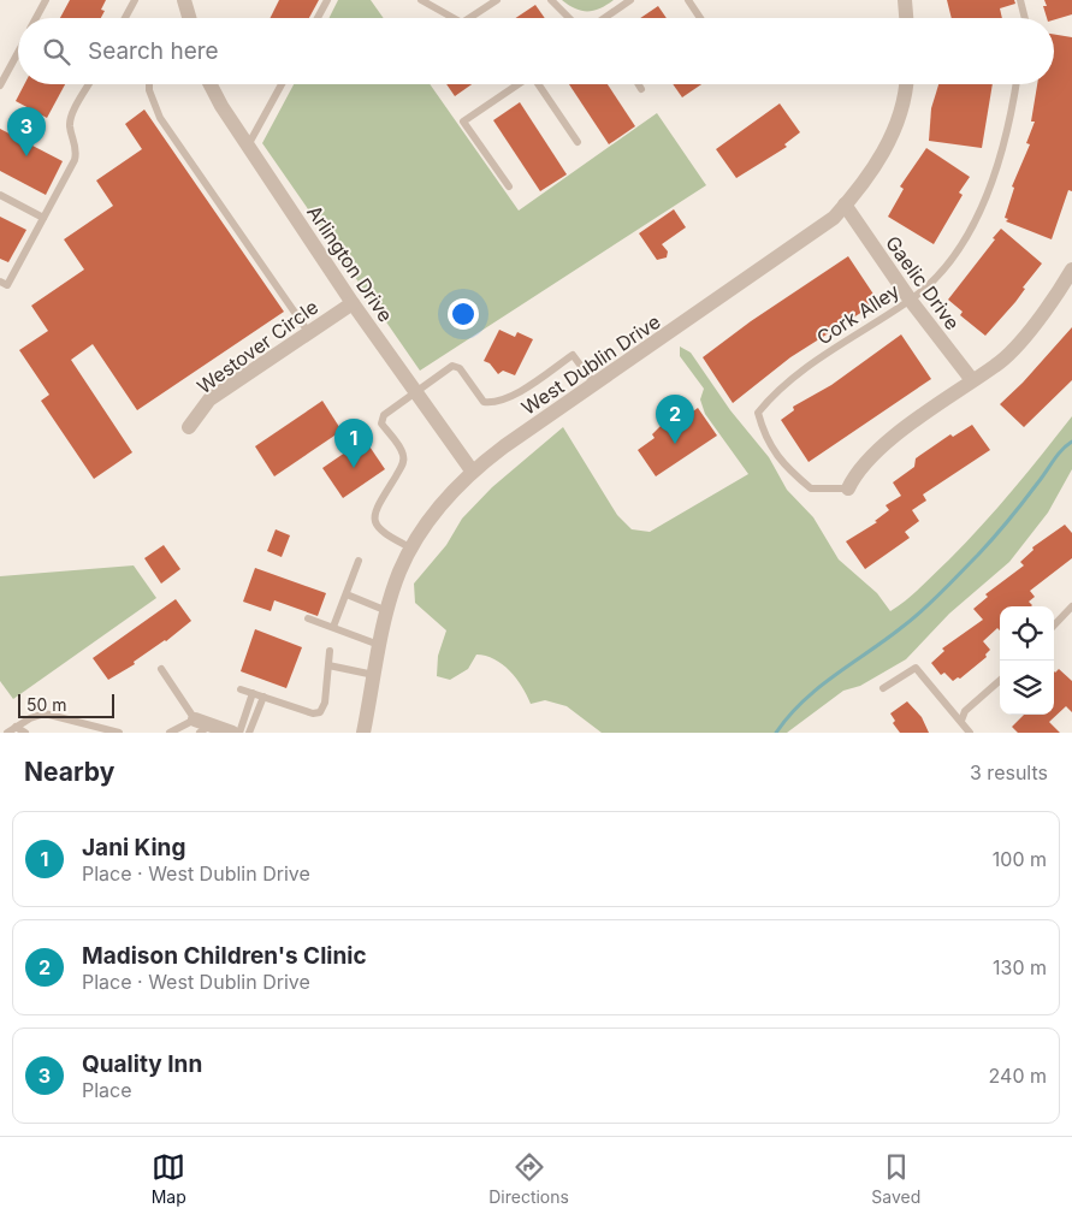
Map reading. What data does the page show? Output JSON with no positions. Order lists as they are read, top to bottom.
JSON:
{
  "streets": {
    "street": [
      "Arlington Drive",
      "Gaelic Drive",
      "Westover Circle",
      "West Dublin Drive"
    ],
    "lane": ["Cork Alley"]
  },
  "crossings": [
    ["Arlington Drive", "Westover Circle"],
    ["Arlington Drive", "West Dublin Drive"],
    ["Gaelic Drive", "Cork Alley"],
    ["Gaelic Drive", "West Dublin Drive"]
  ],
  "scale_bar": "50 m",
  "page": {
    "search": "Search here",
    "pins": ["3", "2", "1"],
    "scale": "50 m",
    "heading": ["Nearby", "3 results"],
    "list": [
      {
        "mark": "1",
        "name": "Jani King",
        "note": "Place · West Dublin Drive",
        "value": "100 m"
      },
      {
        "mark": "2",
        "name": "Madison Children's Clinic",
        "note": "Place · West Dublin Drive",
        "value": "130 m"
      },
      {
        "mark": "3",
        "name": "Quality Inn",
        "note": "Place",
        "value": "240 m"
      }
    ],
    "nav": ["Map", "Directions", "Saved"]
  }
}
